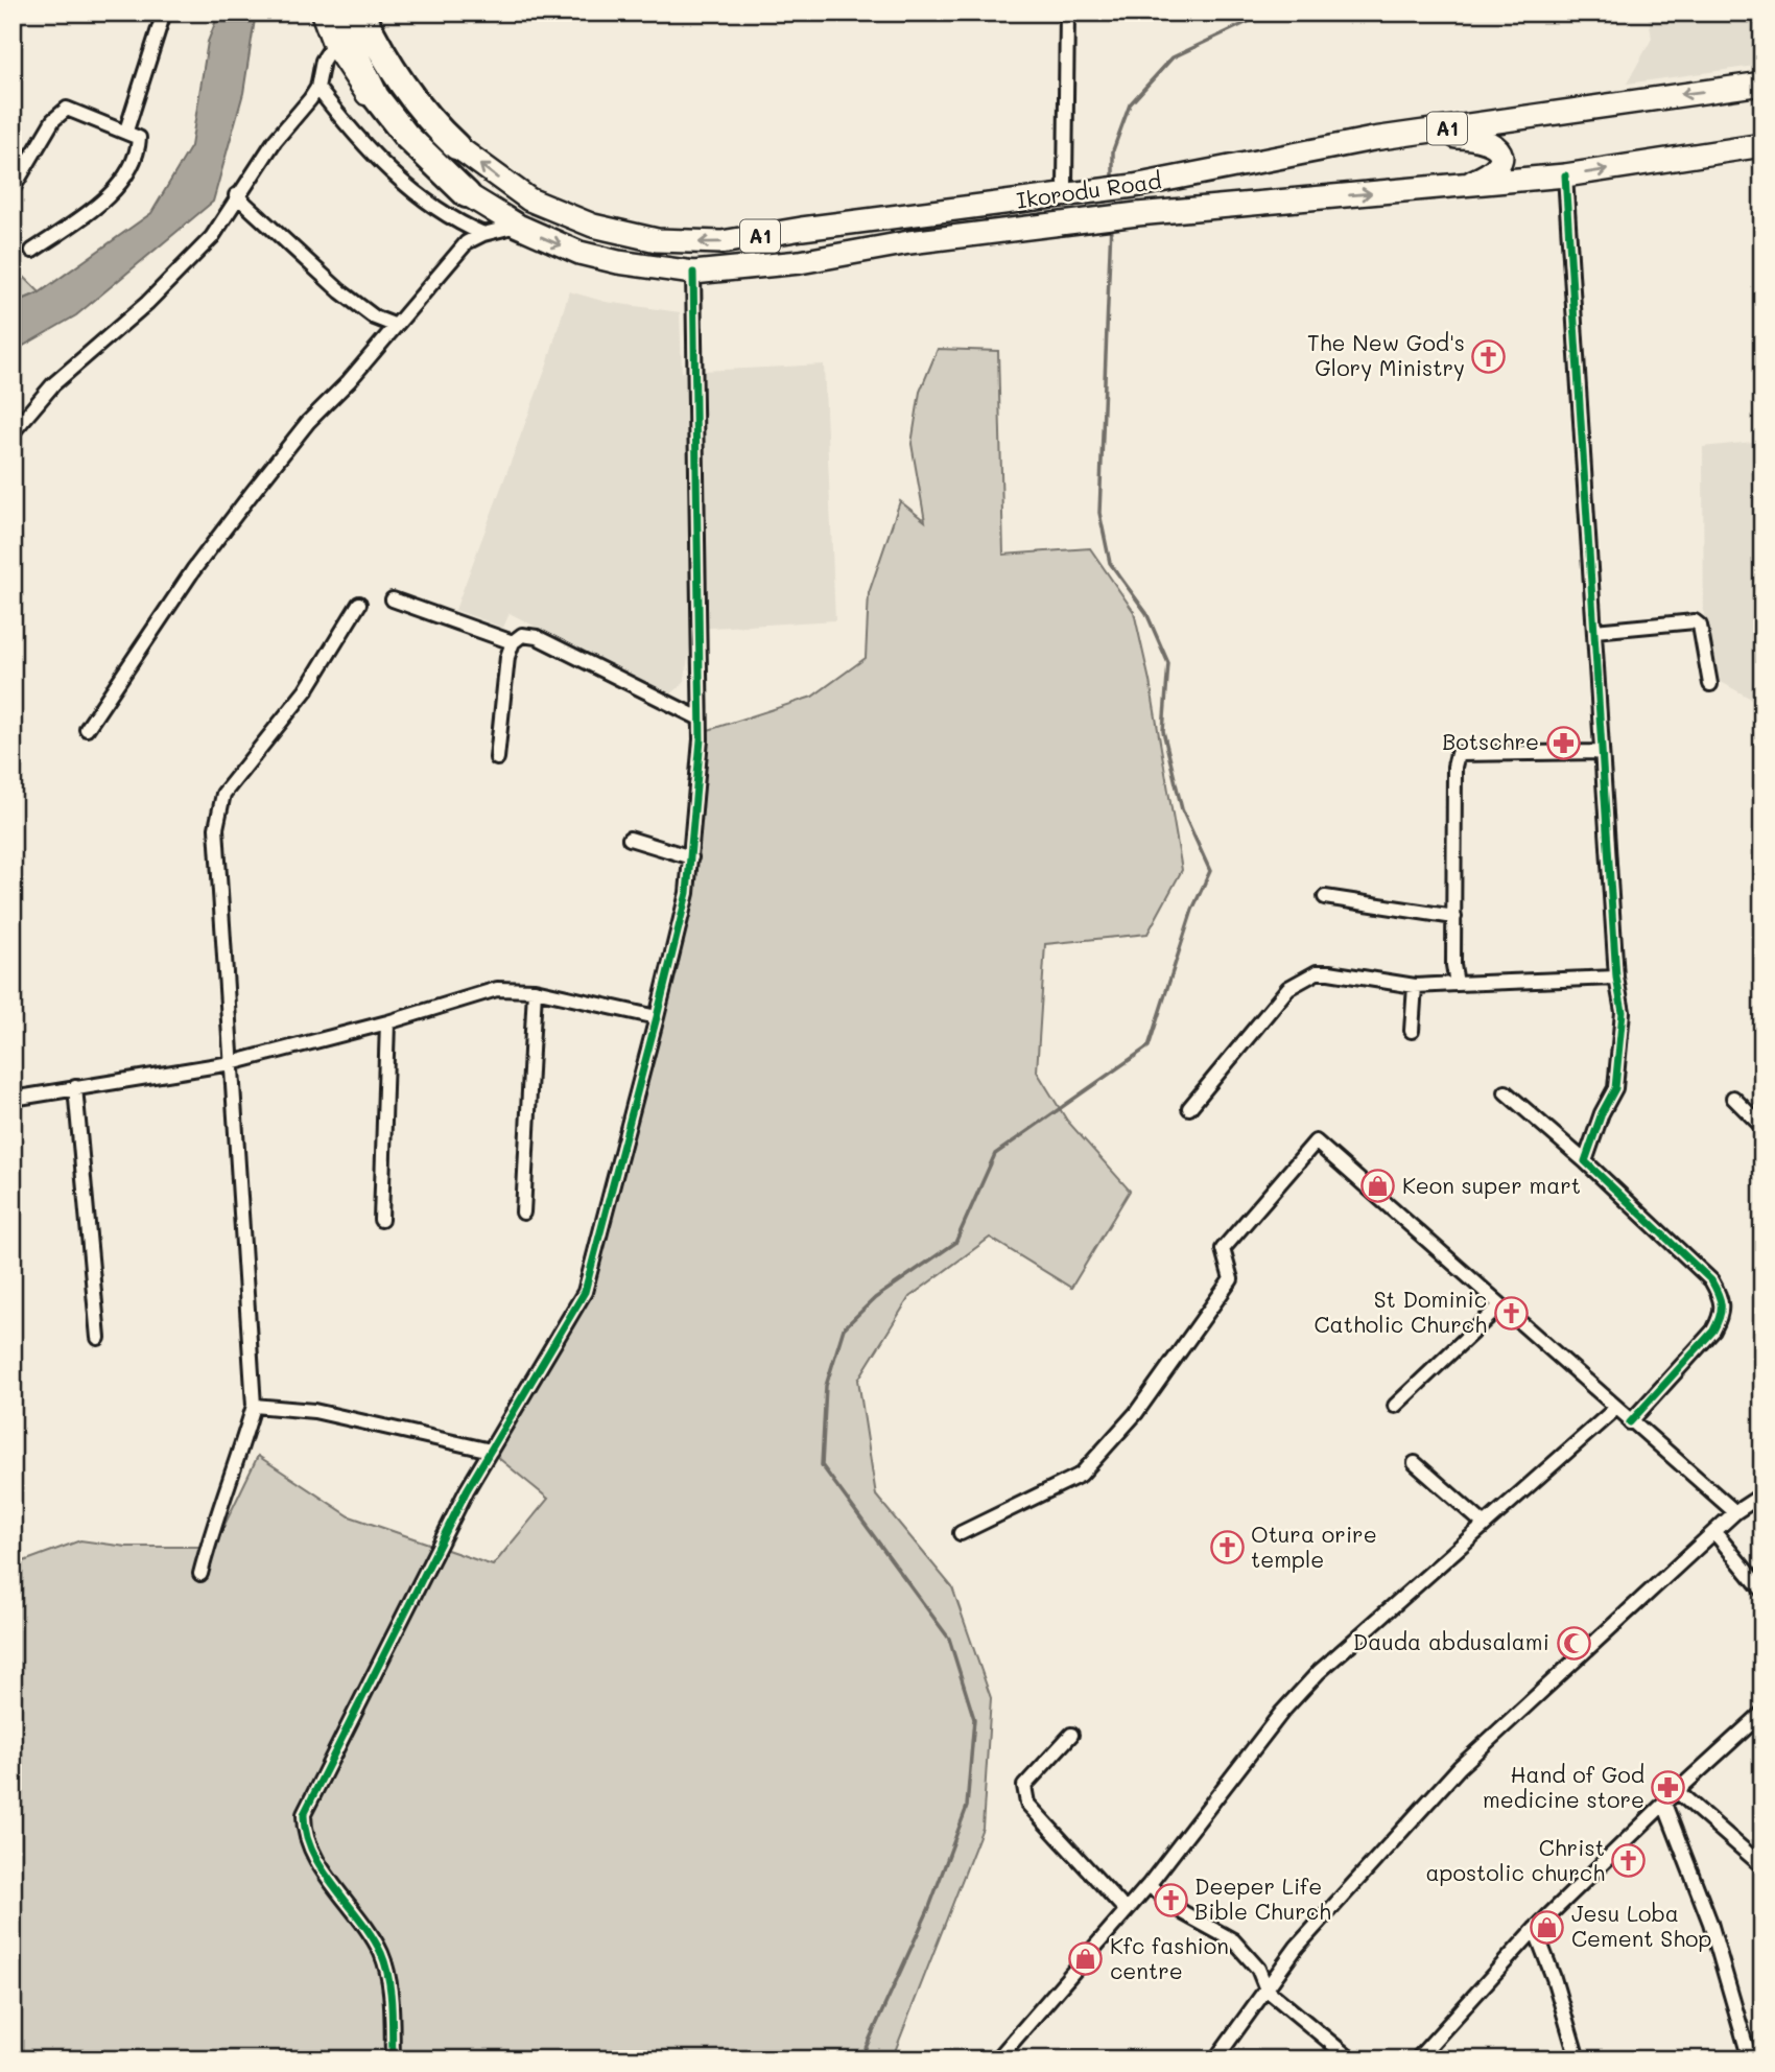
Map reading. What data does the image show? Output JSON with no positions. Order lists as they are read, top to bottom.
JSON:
{
  "streets": {
    "highway": ["A1", "Ikorodu Road"]
  },
  "places": {
    "church": [
      "The New God's Glory Ministry",
      "St Dominic Catholic Church",
      "Otura orire temple",
      "Christ apostolic church",
      "Deeper Life Bible Church"
    ],
    "pharmacy": ["Botschre", "Hand of God medicine store"],
    "shop": ["Keon super mart", "Jesu Loba Cement Shop", "Kfc fashion centre"],
    "mosque": ["Dauda abdusalami"]
  }
}
